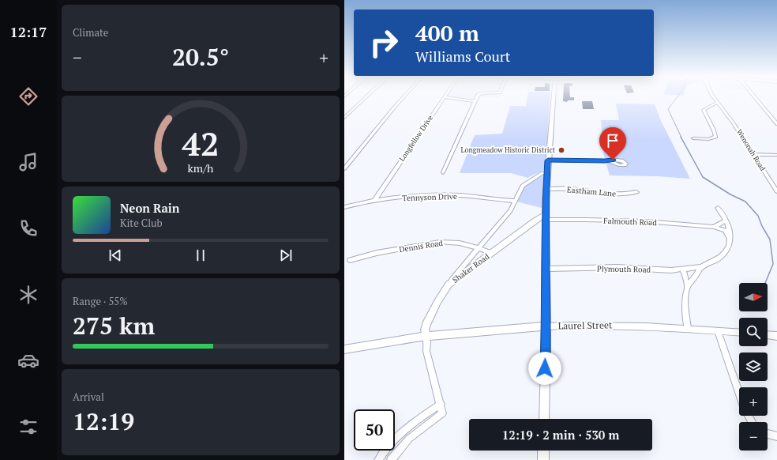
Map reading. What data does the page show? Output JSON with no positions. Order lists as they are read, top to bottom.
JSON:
{
  "streets": {
    "main road": ["Shaker Road", "Laurel Street"],
    "street": [
      "Longfellow Drive",
      "Wenonah Road",
      "Eastham Lane",
      "Tennyson Drive",
      "Falmouth Road",
      "Dennis Road",
      "Plymouth Road"
    ]
  },
  "crossings": [
    ["Longfellow Drive", "Tennyson Drive"],
    ["Falmouth Road", "Shaker Road"],
    ["Falmouth Road", "Plymouth Road"],
    ["Dennis Road", "Shaker Road"],
    ["Shaker Road", "Laurel Street"]
  ],
  "places": ["Longmeadow Historic District"],
  "north": "right",
  "page": {
    "tabs": "12:17",
    "tile": [
      "Climate",
      ["Range · 55%", "275 km"],
      ["Arrival", "12:19"]
    ],
    "turn": ["400 m", "Williams Court"],
    "heat": ["−", "20.5°", "+"],
    "song": ["Neon Rain", "Kite Club"],
    "map_buttons": ["+", "−"],
    "limit": "50",
    "trip": "12:19 · 2 min · 530 m",
    "gauge": ["42", "km/h"]
  }
}
